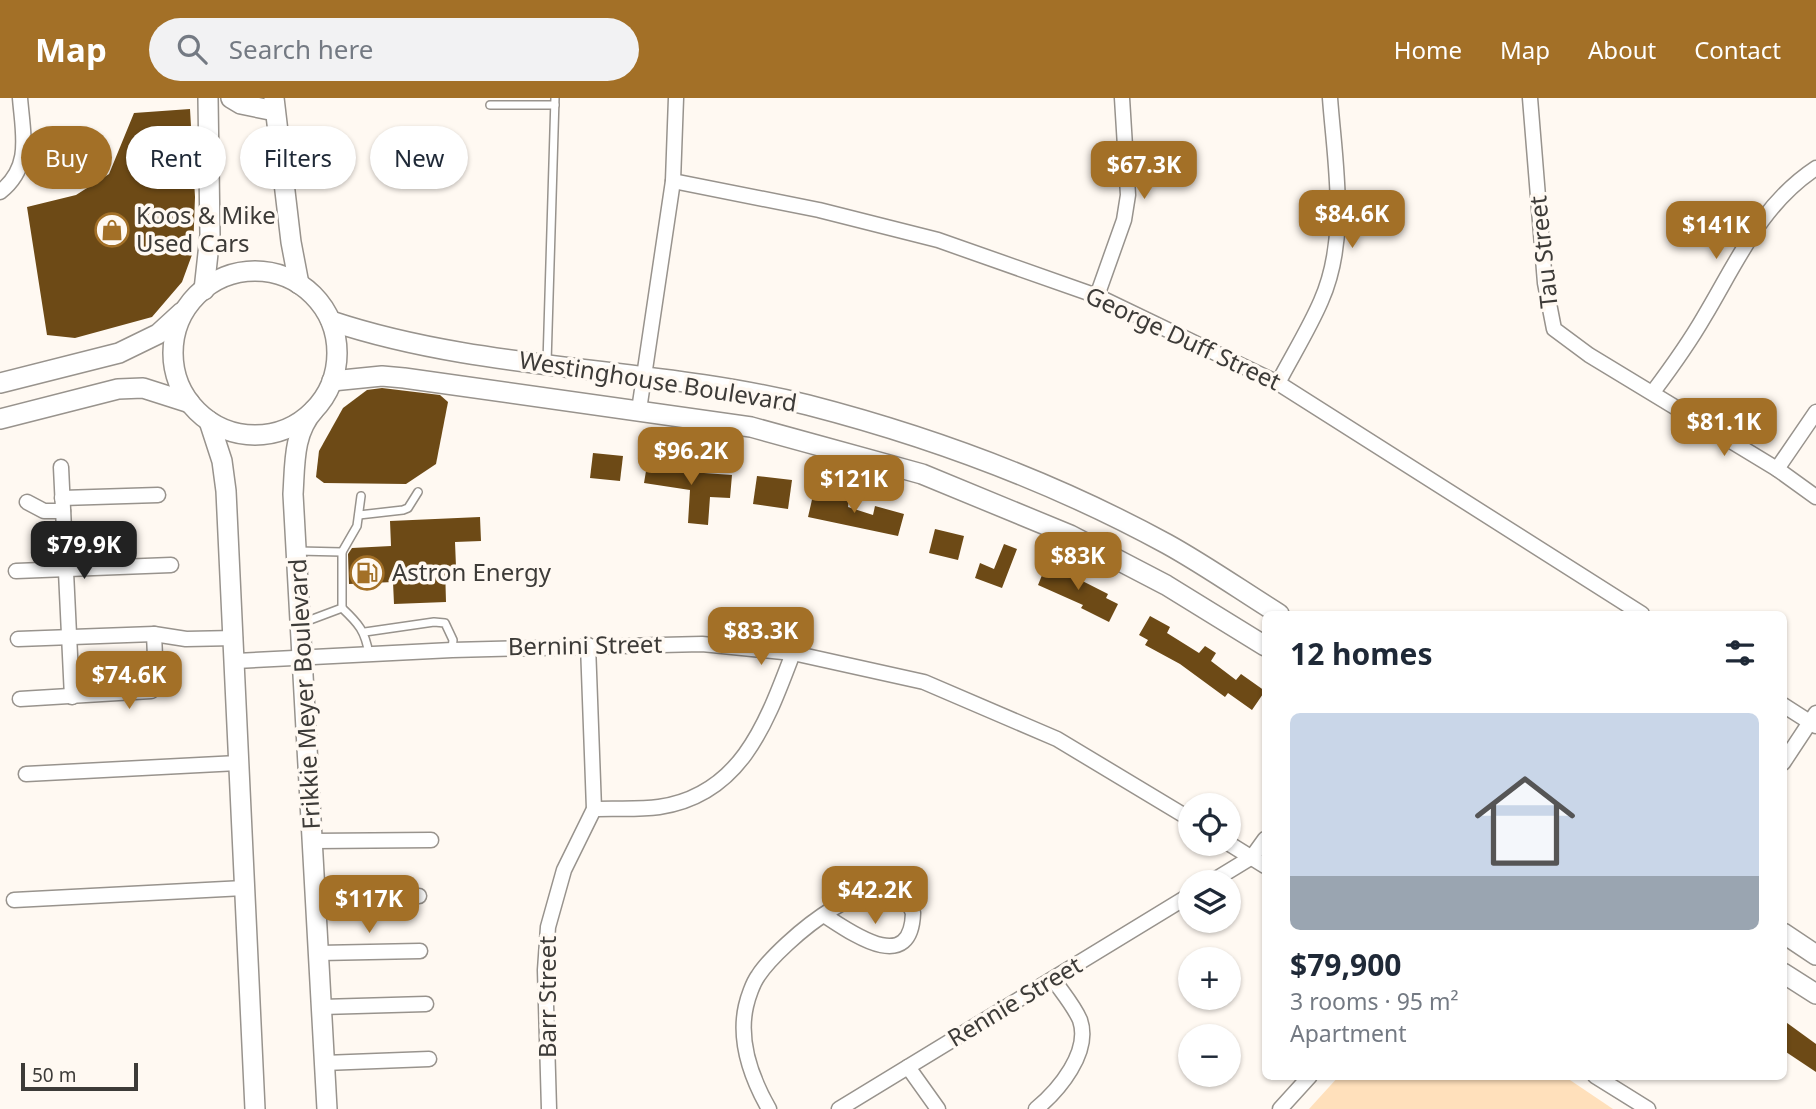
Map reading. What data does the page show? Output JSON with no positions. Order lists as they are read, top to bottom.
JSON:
{
  "streets": {
    "street": [
      "Tau Street",
      "George Duff Street",
      "Westinghouse Boulevard",
      "Bernini Street",
      "Frikkie Meyer Boulevard",
      "Barr Street",
      "Rennie Street"
    ]
  },
  "crossings": [
    ["Westinghouse Boulevard", "Frikkie Meyer Boulevard"],
    ["Bernini Street", "Frikkie Meyer Boulevard"],
    ["Bernini Street", "Barr Street"]
  ],
  "places": {
    "shop": ["Koos & Mike Used Cars"],
    "fuel station": ["Astron Energy"]
  },
  "scale_bar": "50 m",
  "page": {
    "header": "Map",
    "search": "Search here",
    "nav": [
      "Home",
      "Map",
      "About",
      "Contact"
    ],
    "chip": [
      "Buy",
      "Rent",
      "Filters",
      "New"
    ],
    "price": [
      "$67.3K",
      "$84.6K",
      "$141K",
      "$81.1K",
      "$96.2K",
      "$121K",
      "$79.9K",
      "$83K",
      "$83.3K",
      "$74.6K",
      "$42.2K",
      "$117K"
    ],
    "heading": "12 homes",
    "list": [
      {
        "name": "$79,900",
        "note": "3 rooms · 95 m² · Apartment"
      }
    ],
    "map_buttons": ["+", "−"],
    "scale": "50 m"
  }
}
